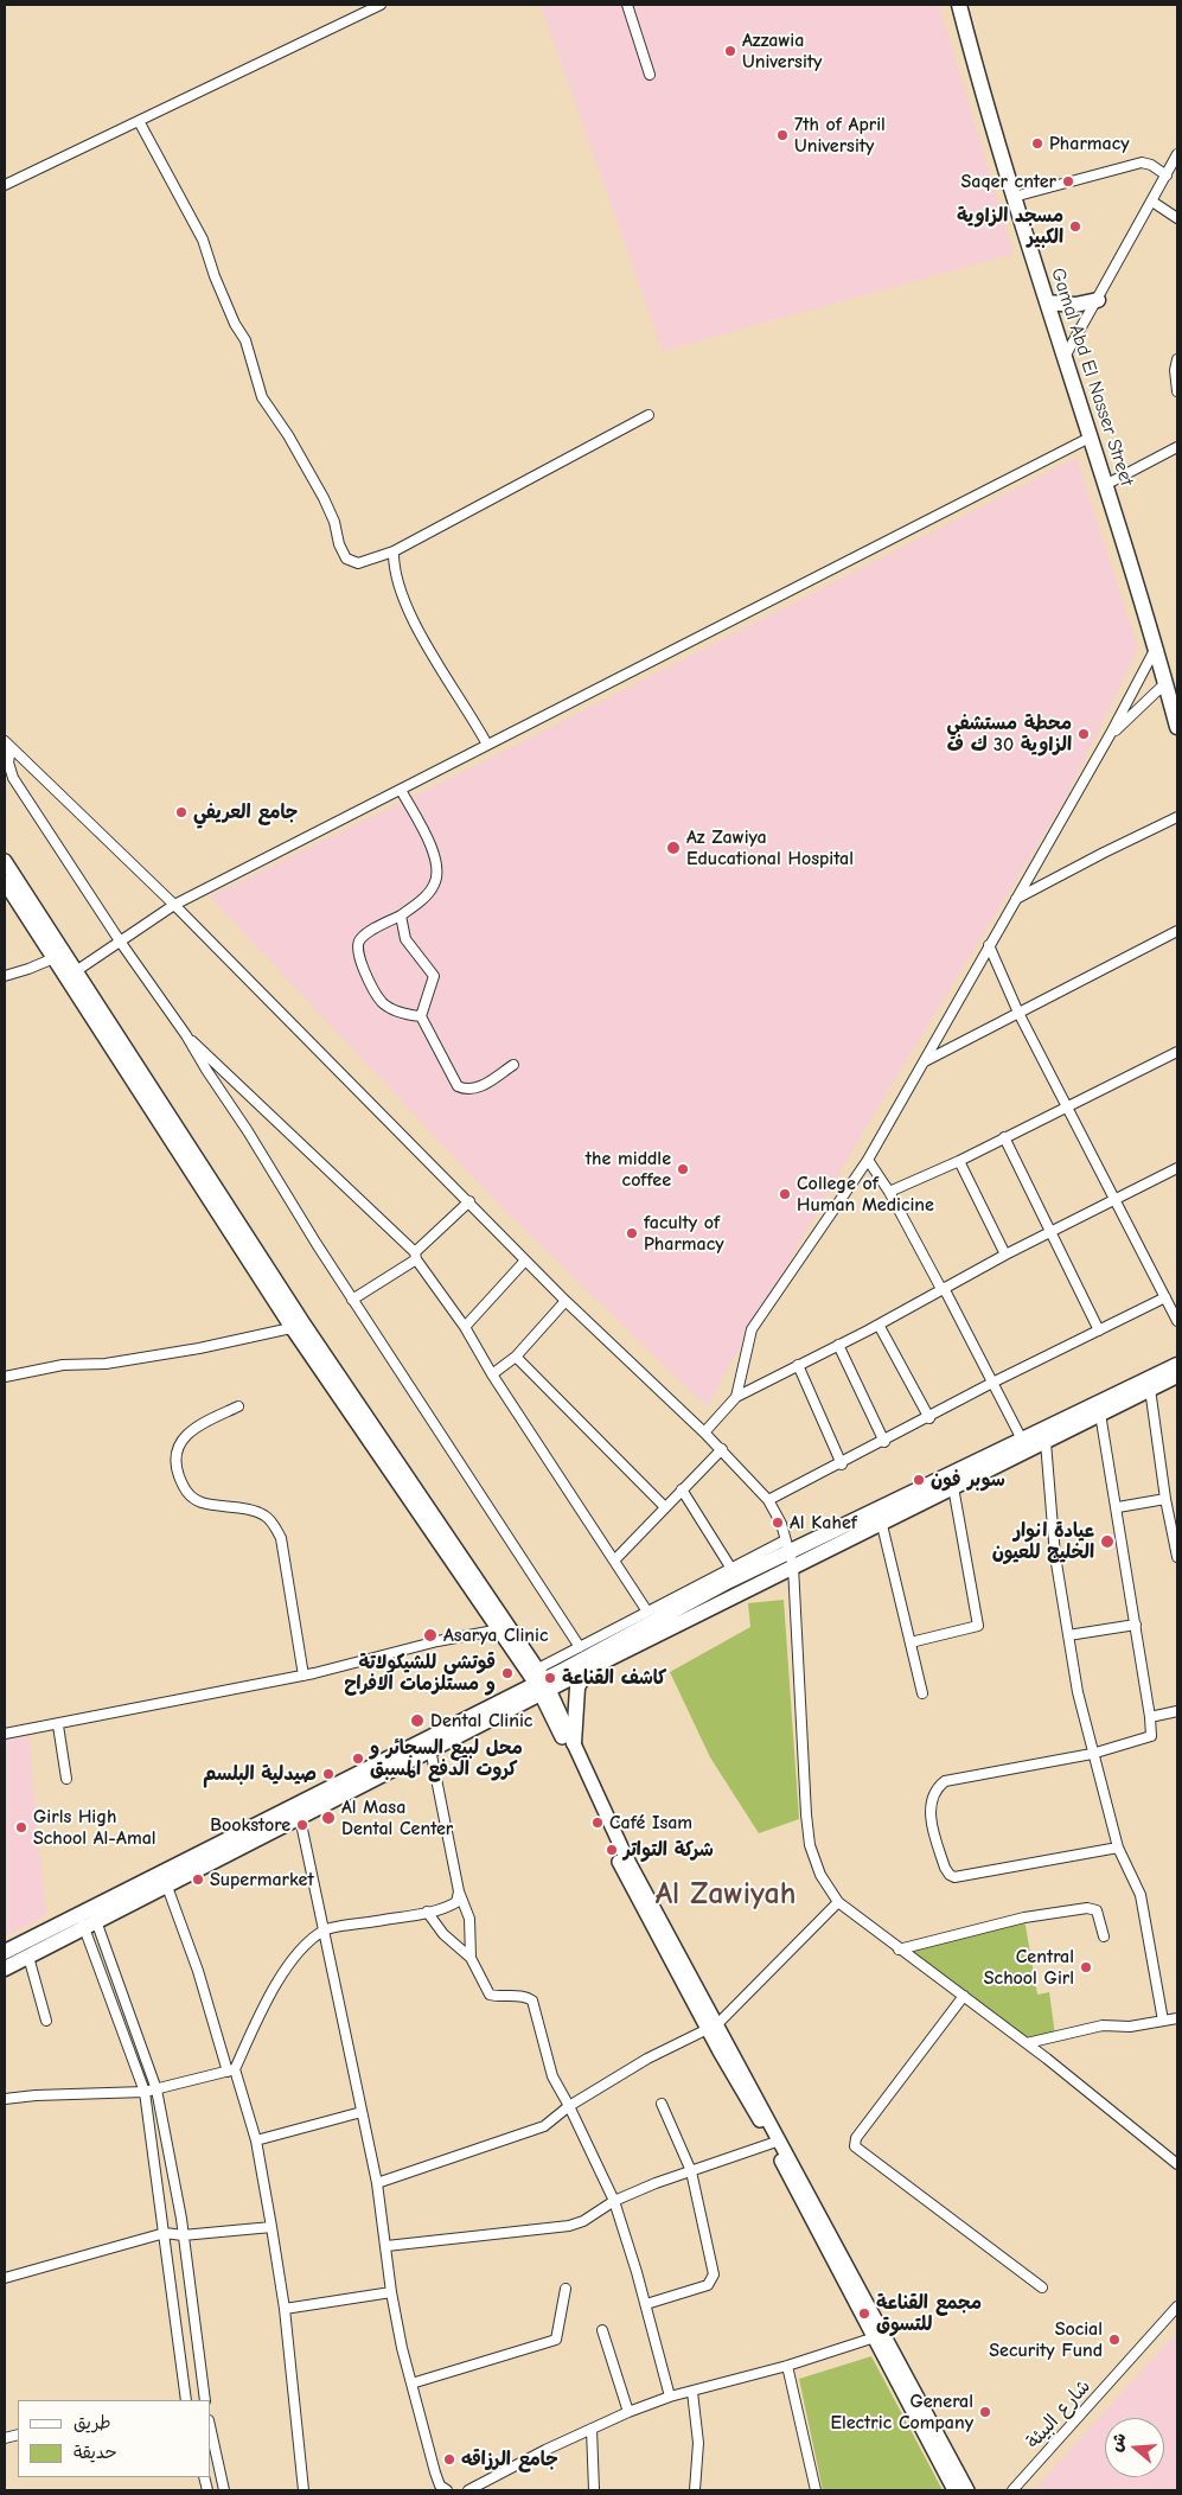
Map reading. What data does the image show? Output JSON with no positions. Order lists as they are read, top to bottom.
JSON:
{
  "streets": {
    "main road": ["Gamal Abd El Nasser Street"],
    "street": ["شارع البيئة"]
  },
  "districts": ["Al Zawiyah"],
  "places": [
    "Azzawia University",
    "7th of April University",
    "Pharmacy",
    "Saqer cnter",
    "مسجد الزاوية الكبير",
    "محطة مستشفي الزاوية 30 ك ف",
    "جامع العريفي",
    "Az Zawiya Educational Hospital",
    "the middle coffee",
    "College of Human Medicine",
    "faculty of Pharmacy",
    "سوبر فون",
    "Al Kahef",
    "عيادة انوار الخليج للعيون",
    "Asarya Clinic",
    "قوتشي للشيكولاتة و مستلزمات الافراح",
    "كاشف القناعة",
    "Dental Clinic",
    "محل لبيع السجائر و كروت الدفع المسبق",
    "صيدلية البلسم",
    "Al Masa Dental Center",
    "Café Isam",
    "Bookstore",
    "Girls High School Al-Amal",
    "شركة التواتر",
    "Supermarket",
    "Central School Girl",
    "مجمع القناعة للتسوق",
    "Social Security Fund",
    "General Electric Company",
    "جامع الرزاقه"
  ],
  "legend": ["طريق", "حديقة"],
  "north": "left"
}
